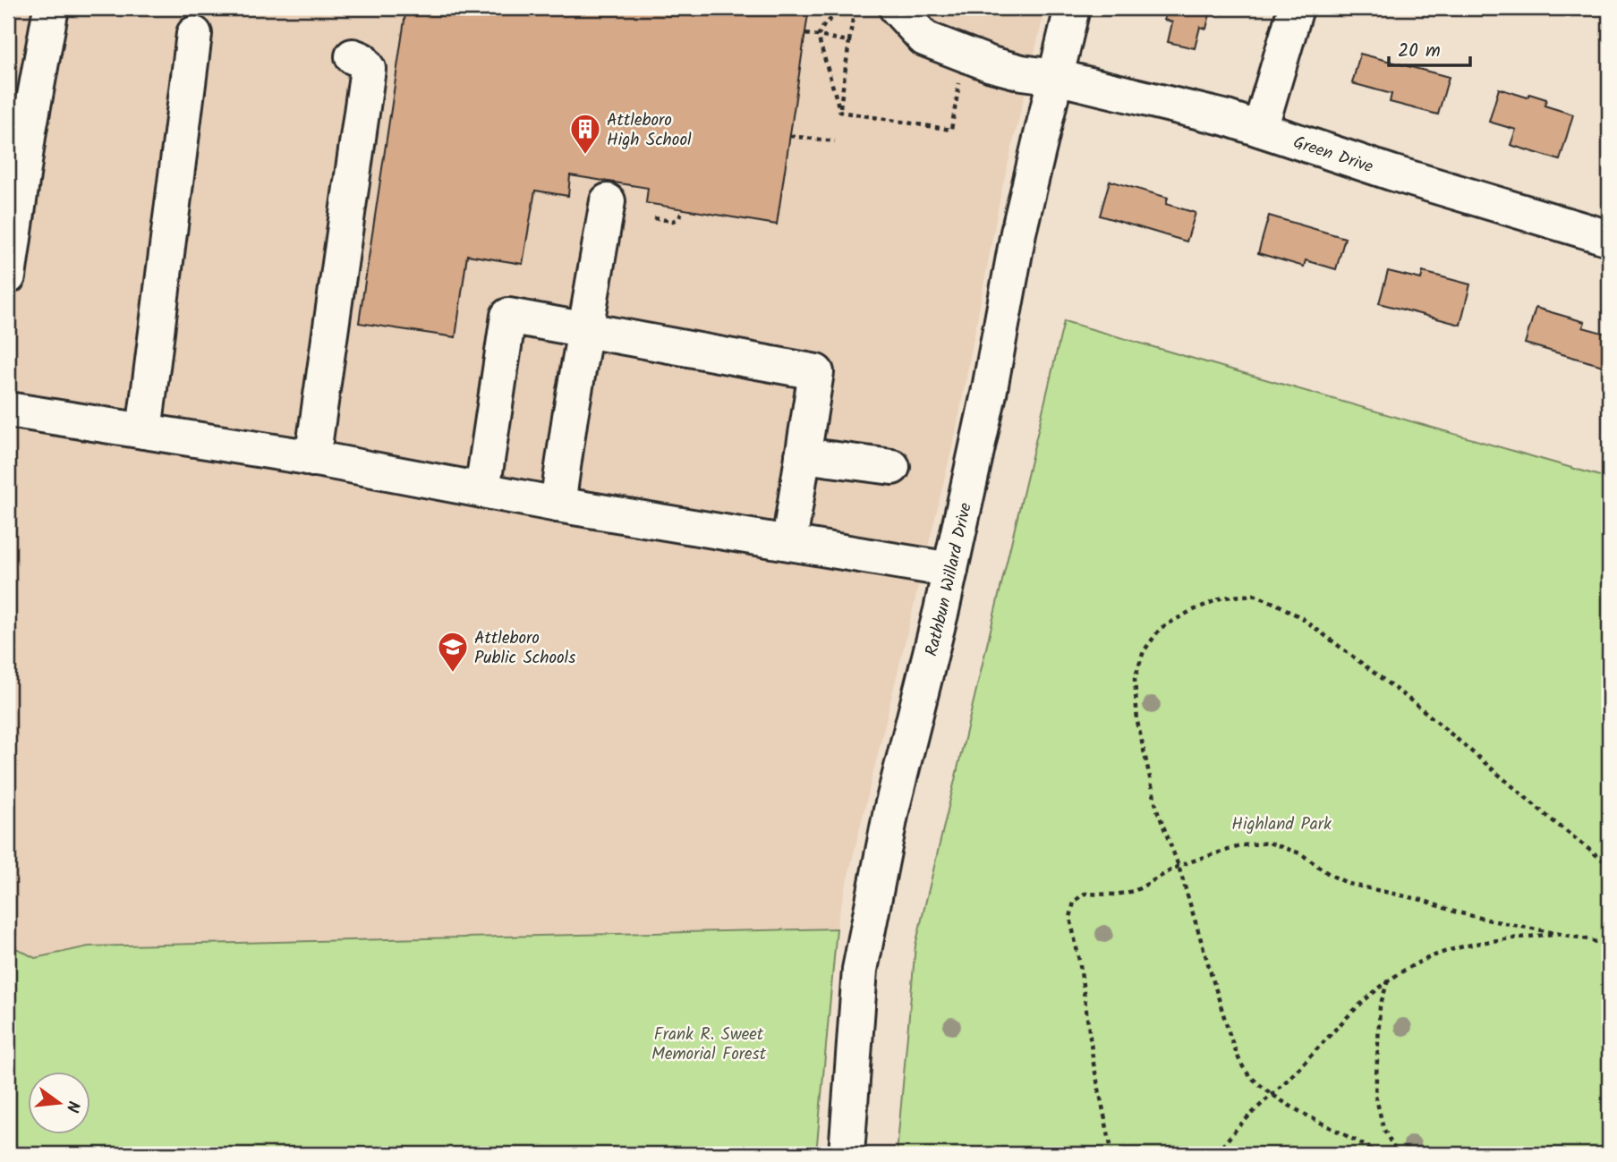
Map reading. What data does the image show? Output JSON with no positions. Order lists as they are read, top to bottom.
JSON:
{
  "streets": {
    "street": ["Green Drive", "Rathbun Willard Drive"]
  },
  "crossings": [
    ["Green Drive", "Rathbun Willard Drive"]
  ],
  "parks": ["Highland Park", "Frank R. Sweet Memorial Forest"],
  "places": {
    "building": ["Attleboro High School"],
    "school or university": ["Attleboro Public Schools"]
  },
  "scale_bar": "20 m",
  "north": "right"
}
